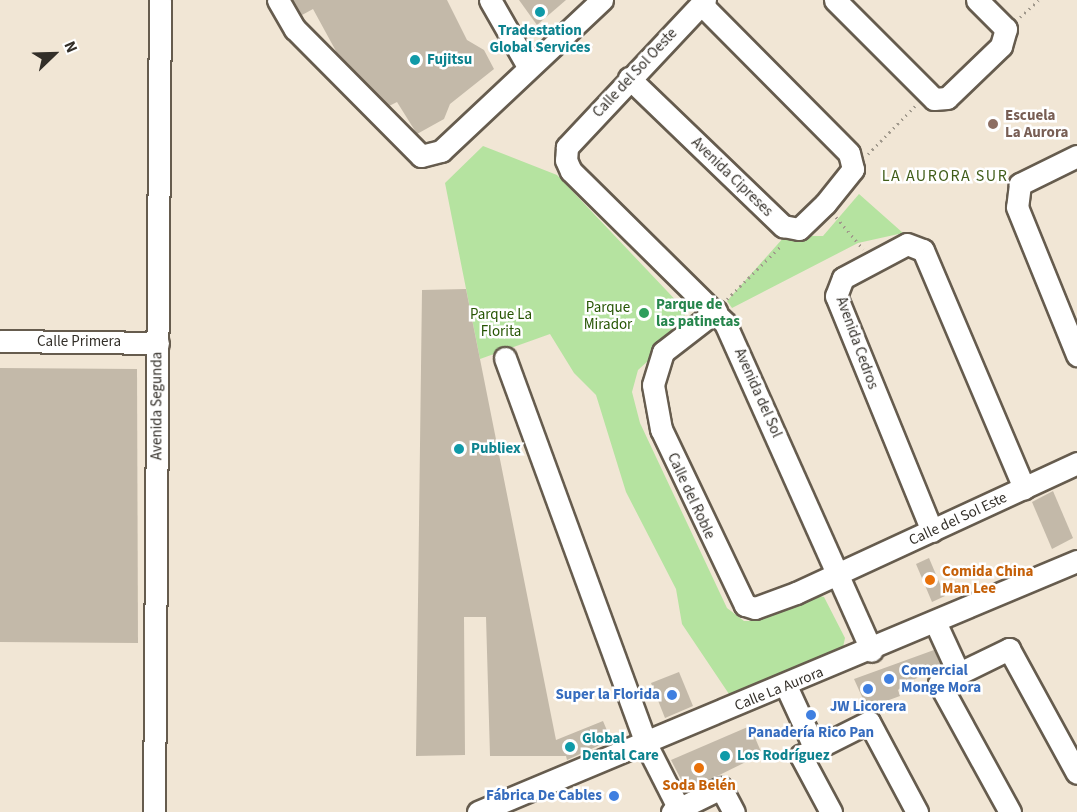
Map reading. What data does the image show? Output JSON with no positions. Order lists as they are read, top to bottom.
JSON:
{
  "streets": {
    "street": [
      "Calle del Sol Oeste",
      "Avenida Cipreses",
      "Calle Primera",
      "Avenida Cedros",
      "Avenida del Sol",
      "Avenida Segunda",
      "Calle del Roble",
      "Calle del Sol Este",
      "Calle La Aurora"
    ]
  },
  "crossings": [
    ["Calle del Sol Oeste", "Avenida Cipreses"],
    ["Calle del Sol Oeste", "Avenida del Sol"],
    ["Calle Primera", "Avenida Segunda"],
    ["Avenida Cedros", "Calle del Sol Este"],
    ["Avenida del Sol", "Calle del Roble"],
    ["Avenida del Sol", "Calle del Sol Este"],
    ["Avenida del Sol", "Calle La Aurora"],
    ["Calle del Roble", "Calle del Sol Este"]
  ],
  "districts": ["LA AURORA SUR"],
  "parks": ["Parque Mirador", "Parque La Florita"],
  "places": [
    "Tradestation Global Services",
    "Fujitsu",
    "Escuela La Aurora",
    "Parque de las patinetas",
    "Publiex",
    "Comida China Man Lee",
    "Comercial Monge Mora",
    "JW Licorera",
    "Super la Florida",
    "Panadería Rico Pan",
    "Global Dental Care",
    "Los Rodríguez",
    "Soda Belén",
    "Fábrica De Cables"
  ],
  "north": "top right"
}
